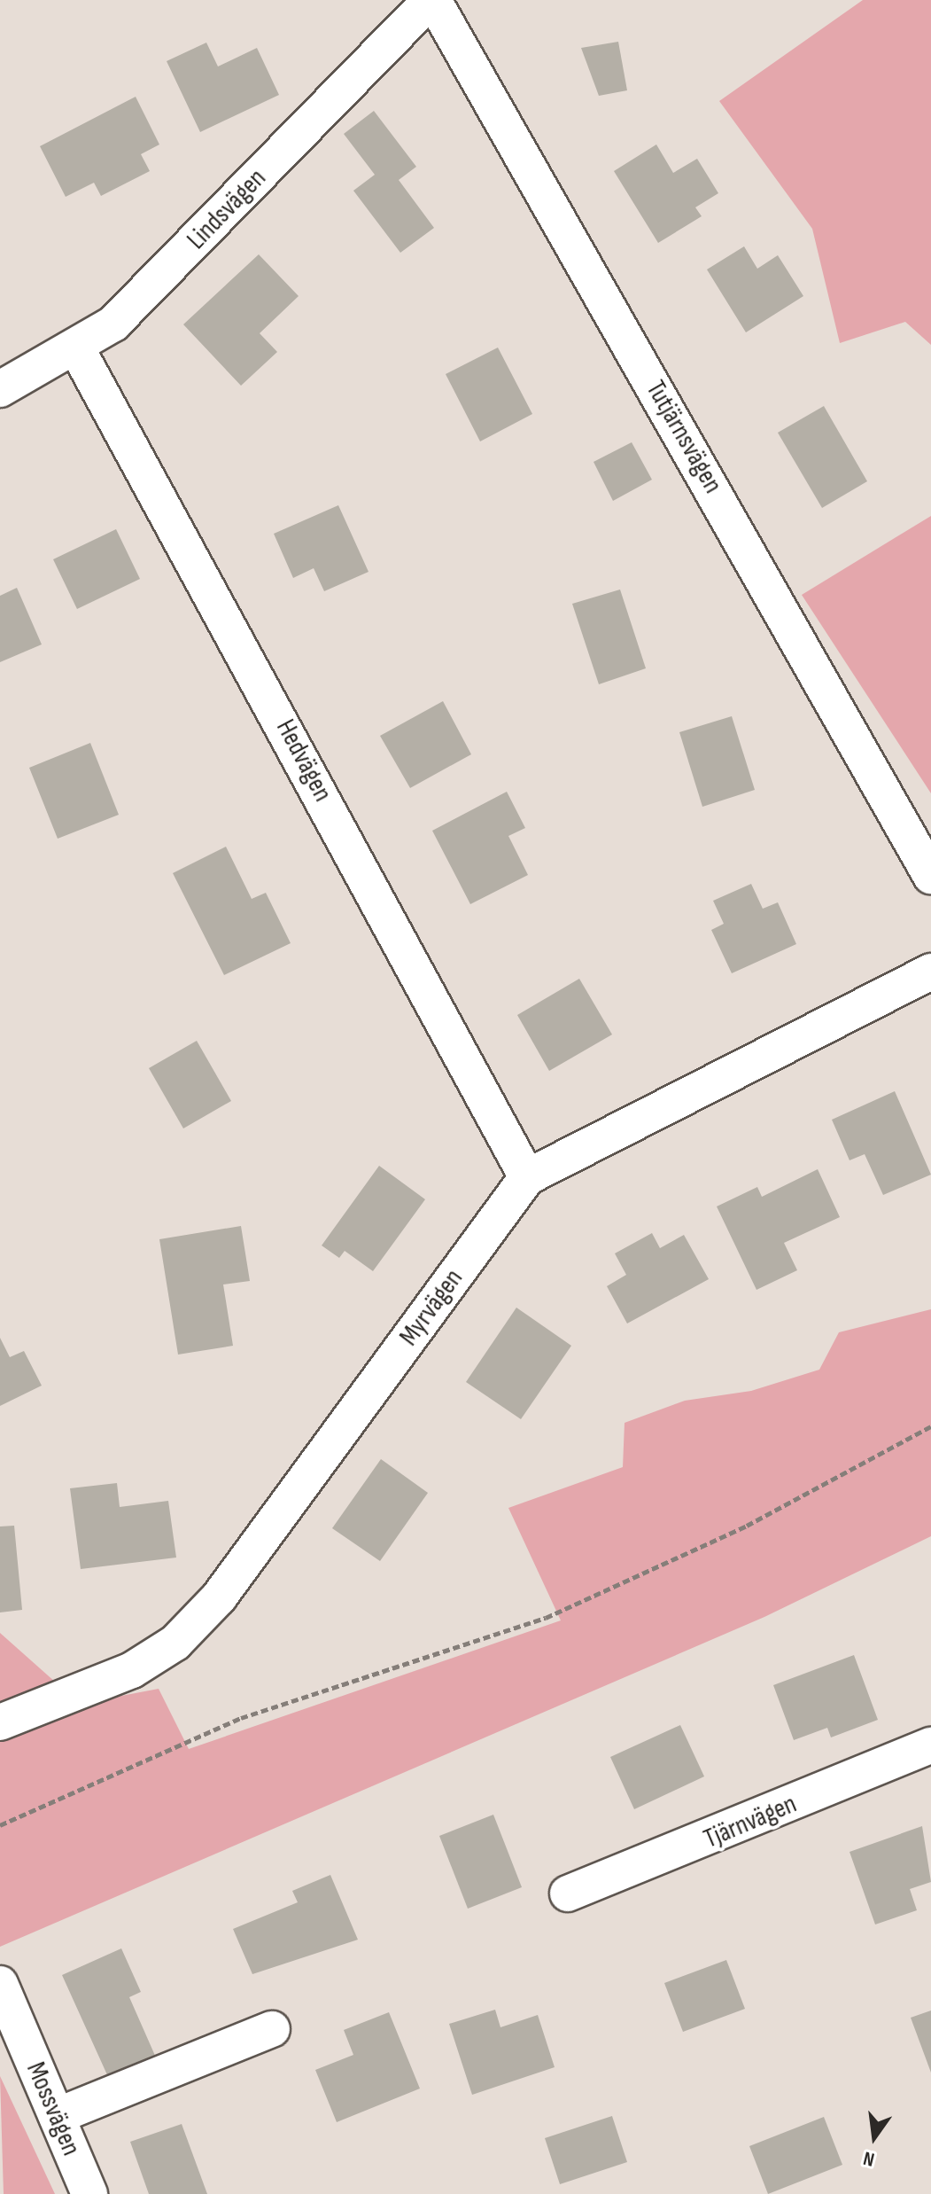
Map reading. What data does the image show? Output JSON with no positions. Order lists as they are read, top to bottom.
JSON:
{
  "streets": {
    "street": [
      "Lindsvägen",
      "Tutjärnsvägen",
      "Hedvägen",
      "Myrvägen",
      "Tjärnvägen",
      "Mossvägen"
    ]
  },
  "crossings": [
    ["Lindsvägen", "Tutjärnsvägen"],
    ["Lindsvägen", "Hedvägen"],
    ["Hedvägen", "Myrvägen"]
  ],
  "north": "bottom"
}
